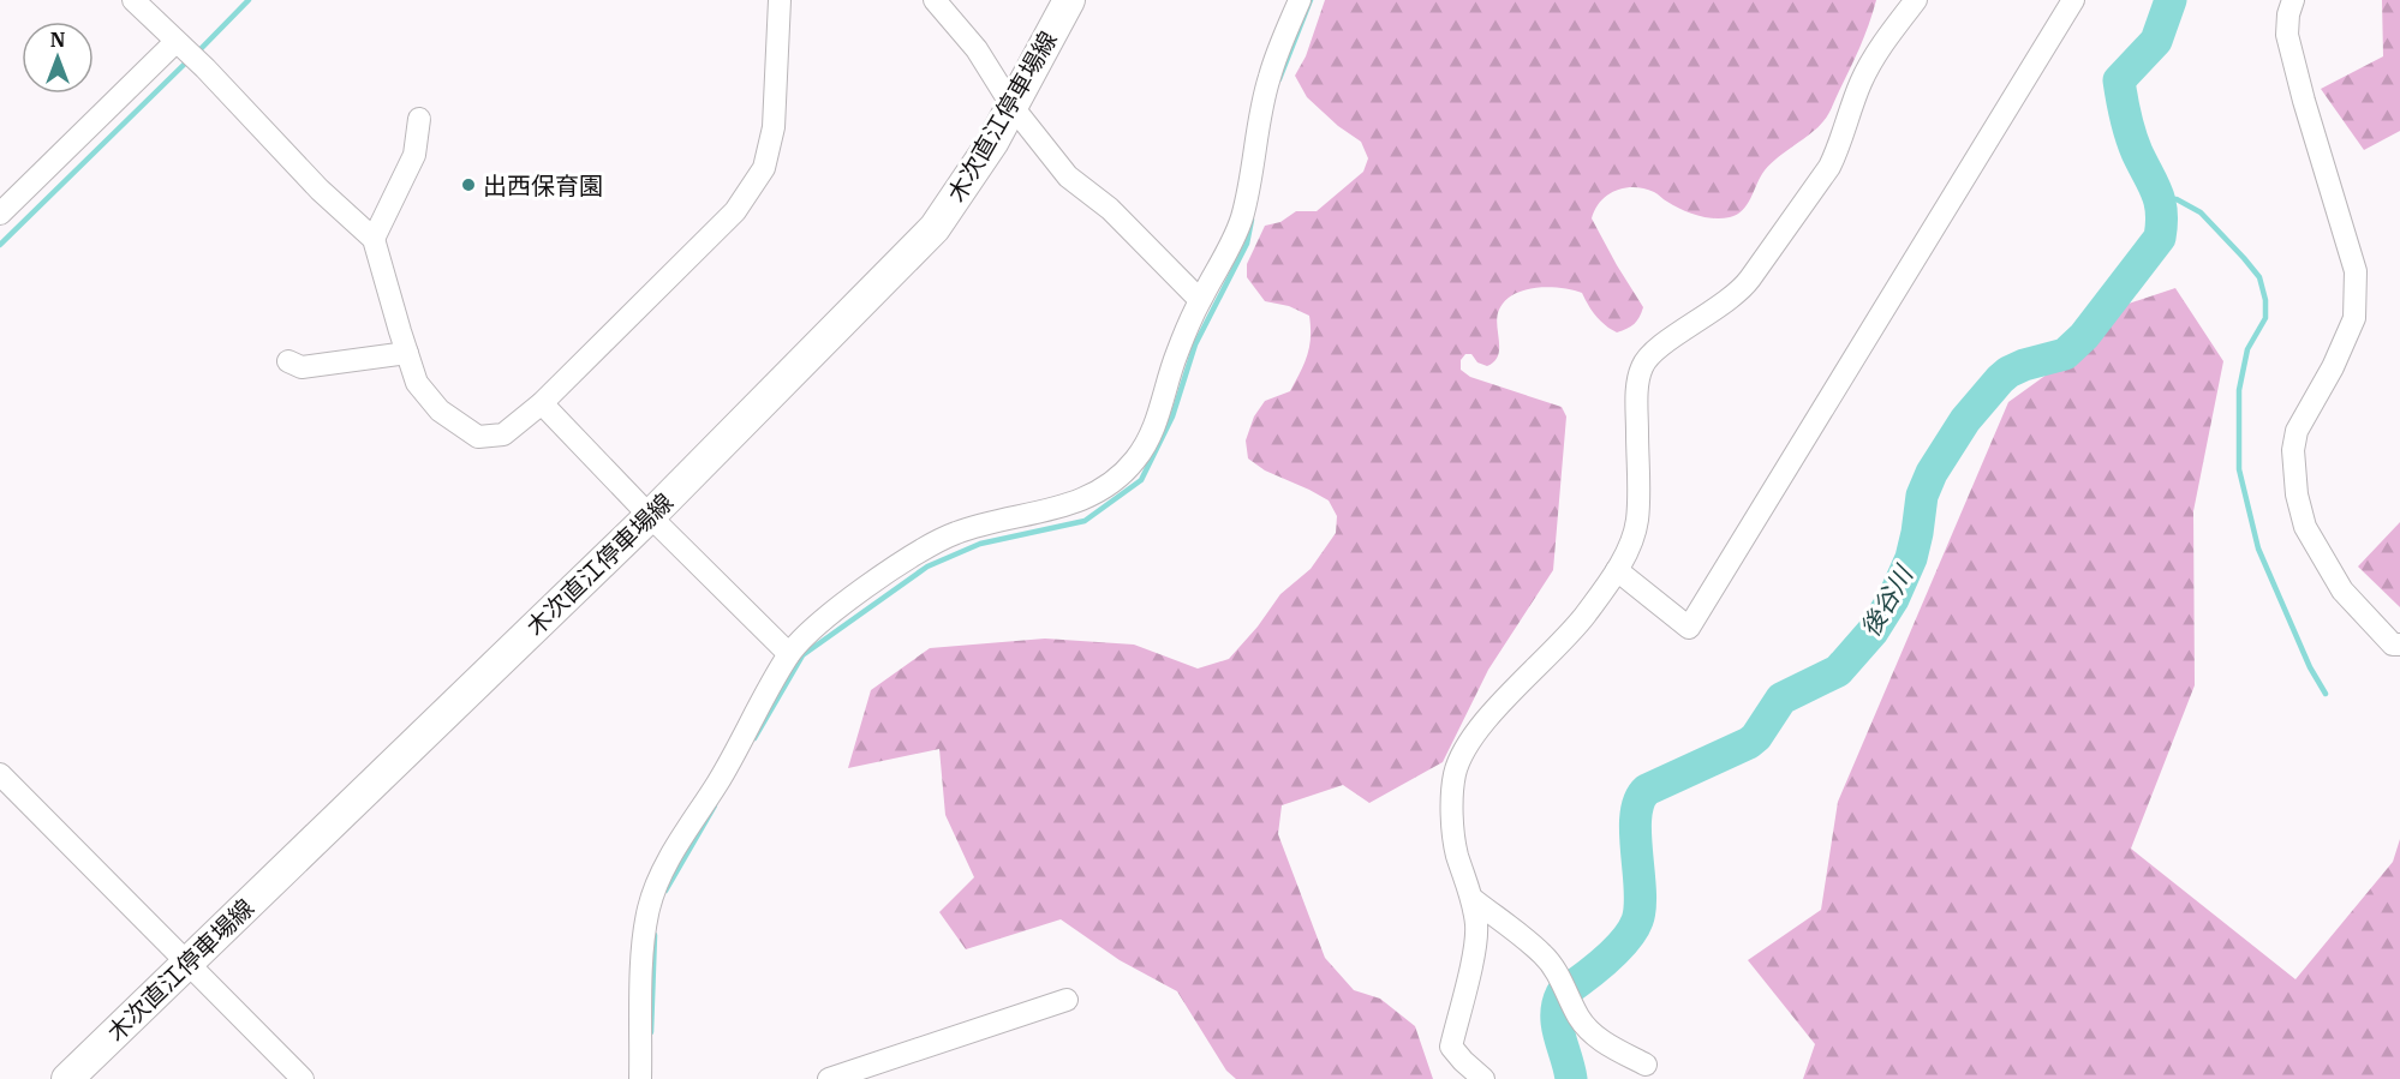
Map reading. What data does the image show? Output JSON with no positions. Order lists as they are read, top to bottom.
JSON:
{
  "streets": {
    "main road": ["木次直江停車場線"]
  },
  "water": ["後谷川"],
  "places": ["出西保育園"],
  "north": "top"
}
